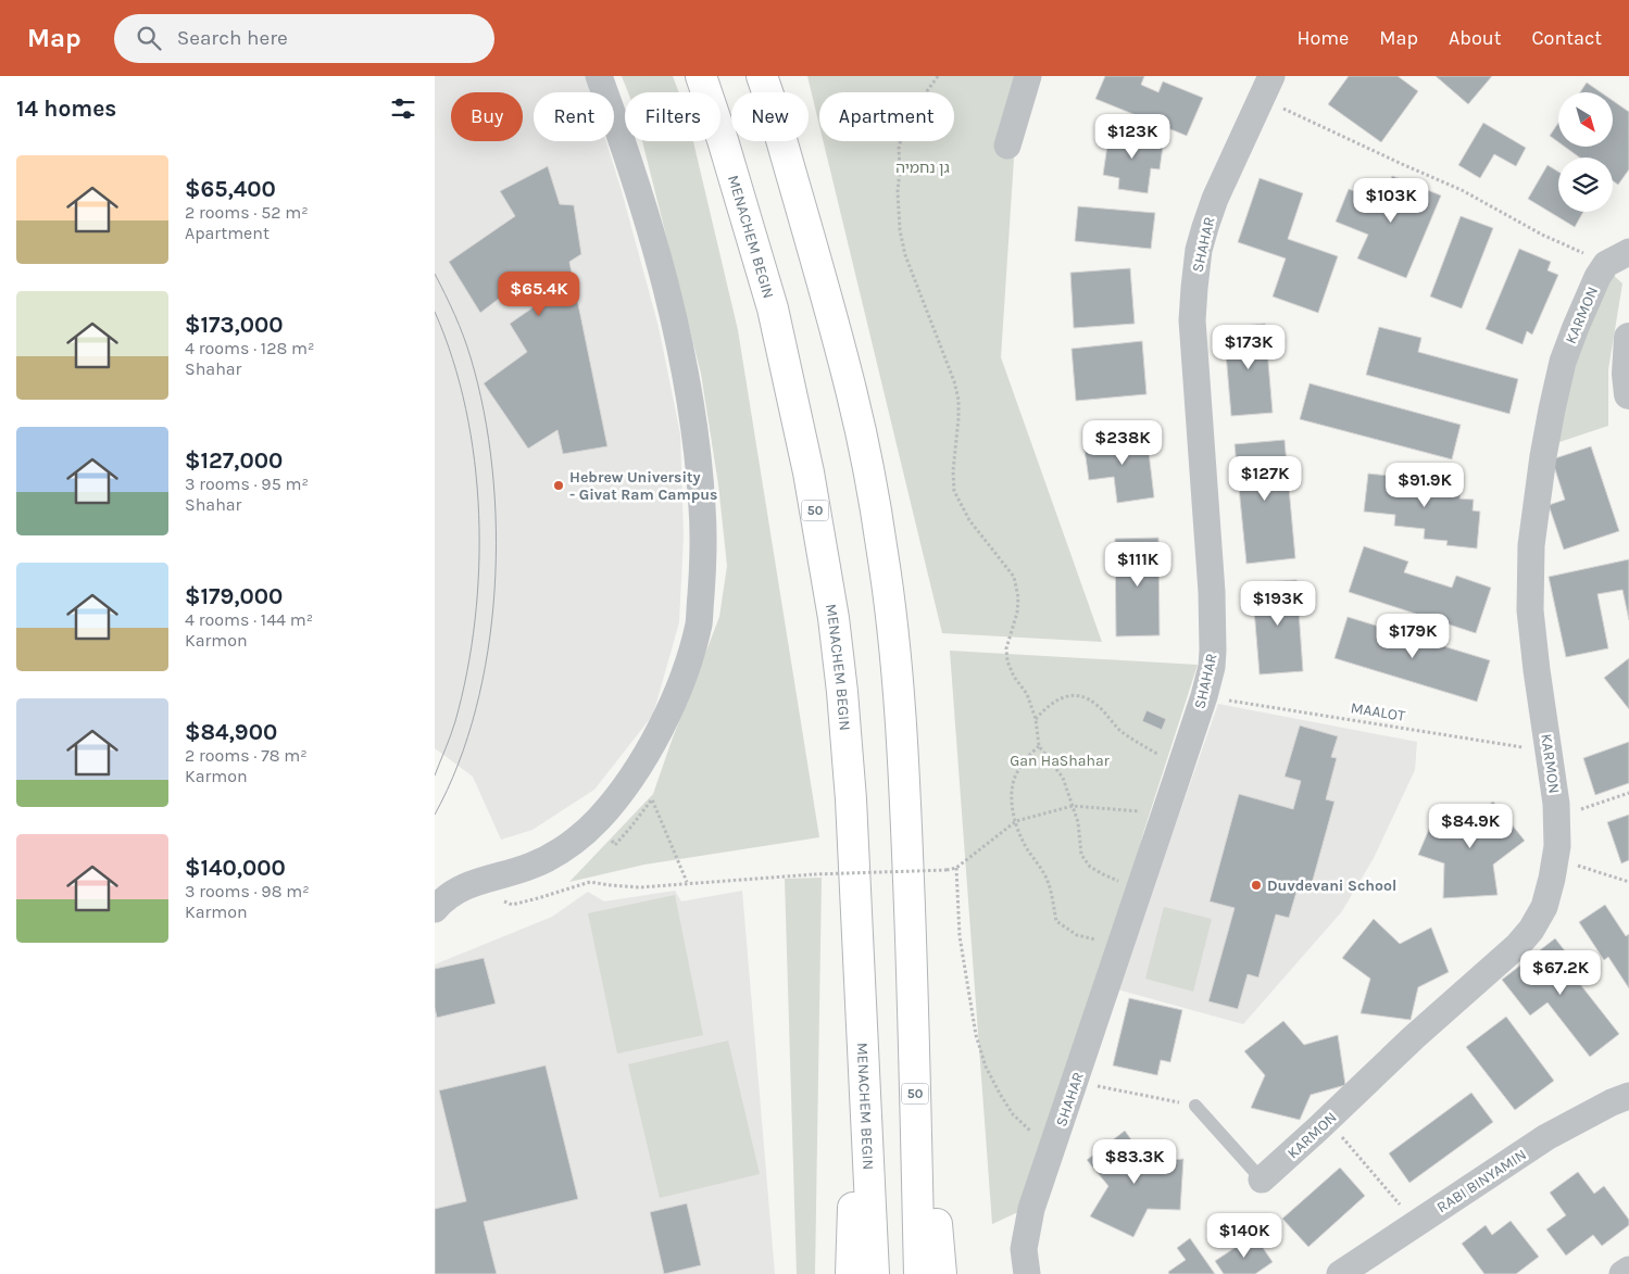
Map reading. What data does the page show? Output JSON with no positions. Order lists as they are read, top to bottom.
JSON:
{
  "streets": {
    "highway": ["MENACHEM BEGIN", "50"],
    "street": ["SHAHAR", "KARMON", "RABI BINYAMIN"],
    "path": ["MAALOT"]
  },
  "crossings": [
    ["SHAHAR", "MAALOT"],
    ["KARMON", "MAALOT"]
  ],
  "parks": ["גן נחמיה", "Gan HaShahar"],
  "places": ["Hebrew University - Givat Ram Campus", "Duvdevani School"],
  "north": "bottom right",
  "page": {
    "header": "Map",
    "search": "Search here",
    "nav": [
      "Home",
      "Map",
      "About",
      "Contact"
    ],
    "heading": "14 homes",
    "chip": [
      "Buy",
      "Rent",
      "Filters",
      "New",
      "Apartment"
    ],
    "price": [
      "$123K",
      "$103K",
      "$65.4K",
      "$173K",
      "$238K",
      "$127K",
      "$91.9K",
      "$111K",
      "$193K",
      "$179K",
      "$84.9K",
      "$67.2K",
      "$83.3K",
      "$140K"
    ],
    "list": [
      {
        "name": "$65,400",
        "note": "2 rooms · 52 m² · Apartment"
      },
      {
        "name": "$173,000",
        "note": "4 rooms · 128 m² · Shahar"
      },
      {
        "name": "$127,000",
        "note": "3 rooms · 95 m² · Shahar"
      },
      {
        "name": "$179,000",
        "note": "4 rooms · 144 m² · Karmon"
      },
      {
        "name": "$84,900",
        "note": "2 rooms · 78 m² · Karmon"
      },
      {
        "name": "$140,000",
        "note": "3 rooms · 98 m² · Karmon"
      }
    ]
  }
}
